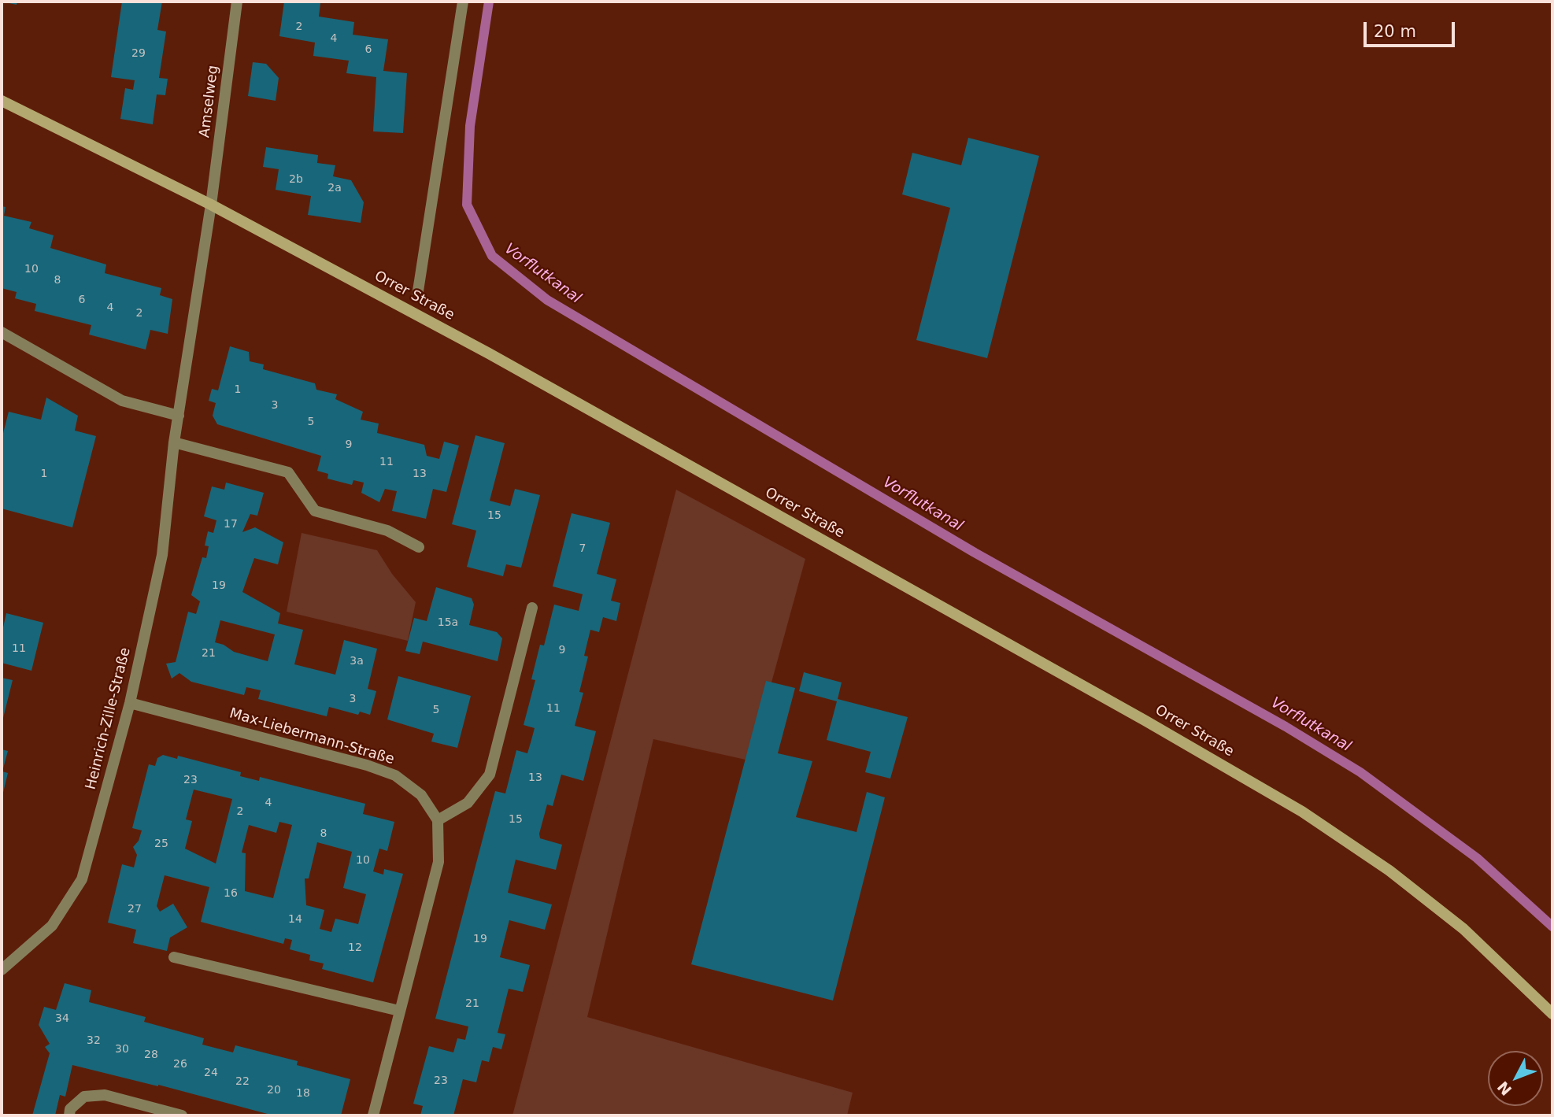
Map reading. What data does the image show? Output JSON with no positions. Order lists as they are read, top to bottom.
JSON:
{
  "streets": {
    "main road": ["Orrer Straße"],
    "street": ["Amselweg", "Heinrich-Zille-Straße", "Max-Liebermann-Straße"]
  },
  "crossings": [
    ["Amselweg", "Orrer Straße"],
    ["Amselweg", "Heinrich-Zille-Straße"],
    ["Orrer Straße", "Heinrich-Zille-Straße"],
    ["Heinrich-Zille-Straße", "Max-Liebermann-Straße"]
  ],
  "water": ["Vorflutkanal"],
  "house_numbers": [
    "2",
    "4",
    "6",
    "29",
    "2b",
    "2a",
    "10",
    "8",
    "6",
    "4",
    "2",
    "1",
    "3",
    "5",
    "9",
    "11",
    "1",
    "13",
    "15",
    "17",
    "7",
    "19",
    "15a",
    "11",
    "9",
    "21",
    "3a",
    "3",
    "11",
    "5",
    "13",
    "23",
    "4",
    "2",
    "15",
    "8",
    "25",
    "10",
    "16",
    "27",
    "14",
    "19",
    "12",
    "21",
    "34",
    "32",
    "30",
    "28",
    "26",
    "24",
    "23",
    "22",
    "20",
    "18"
  ],
  "scale_bar": "20 m",
  "north": "bottom left"
}
